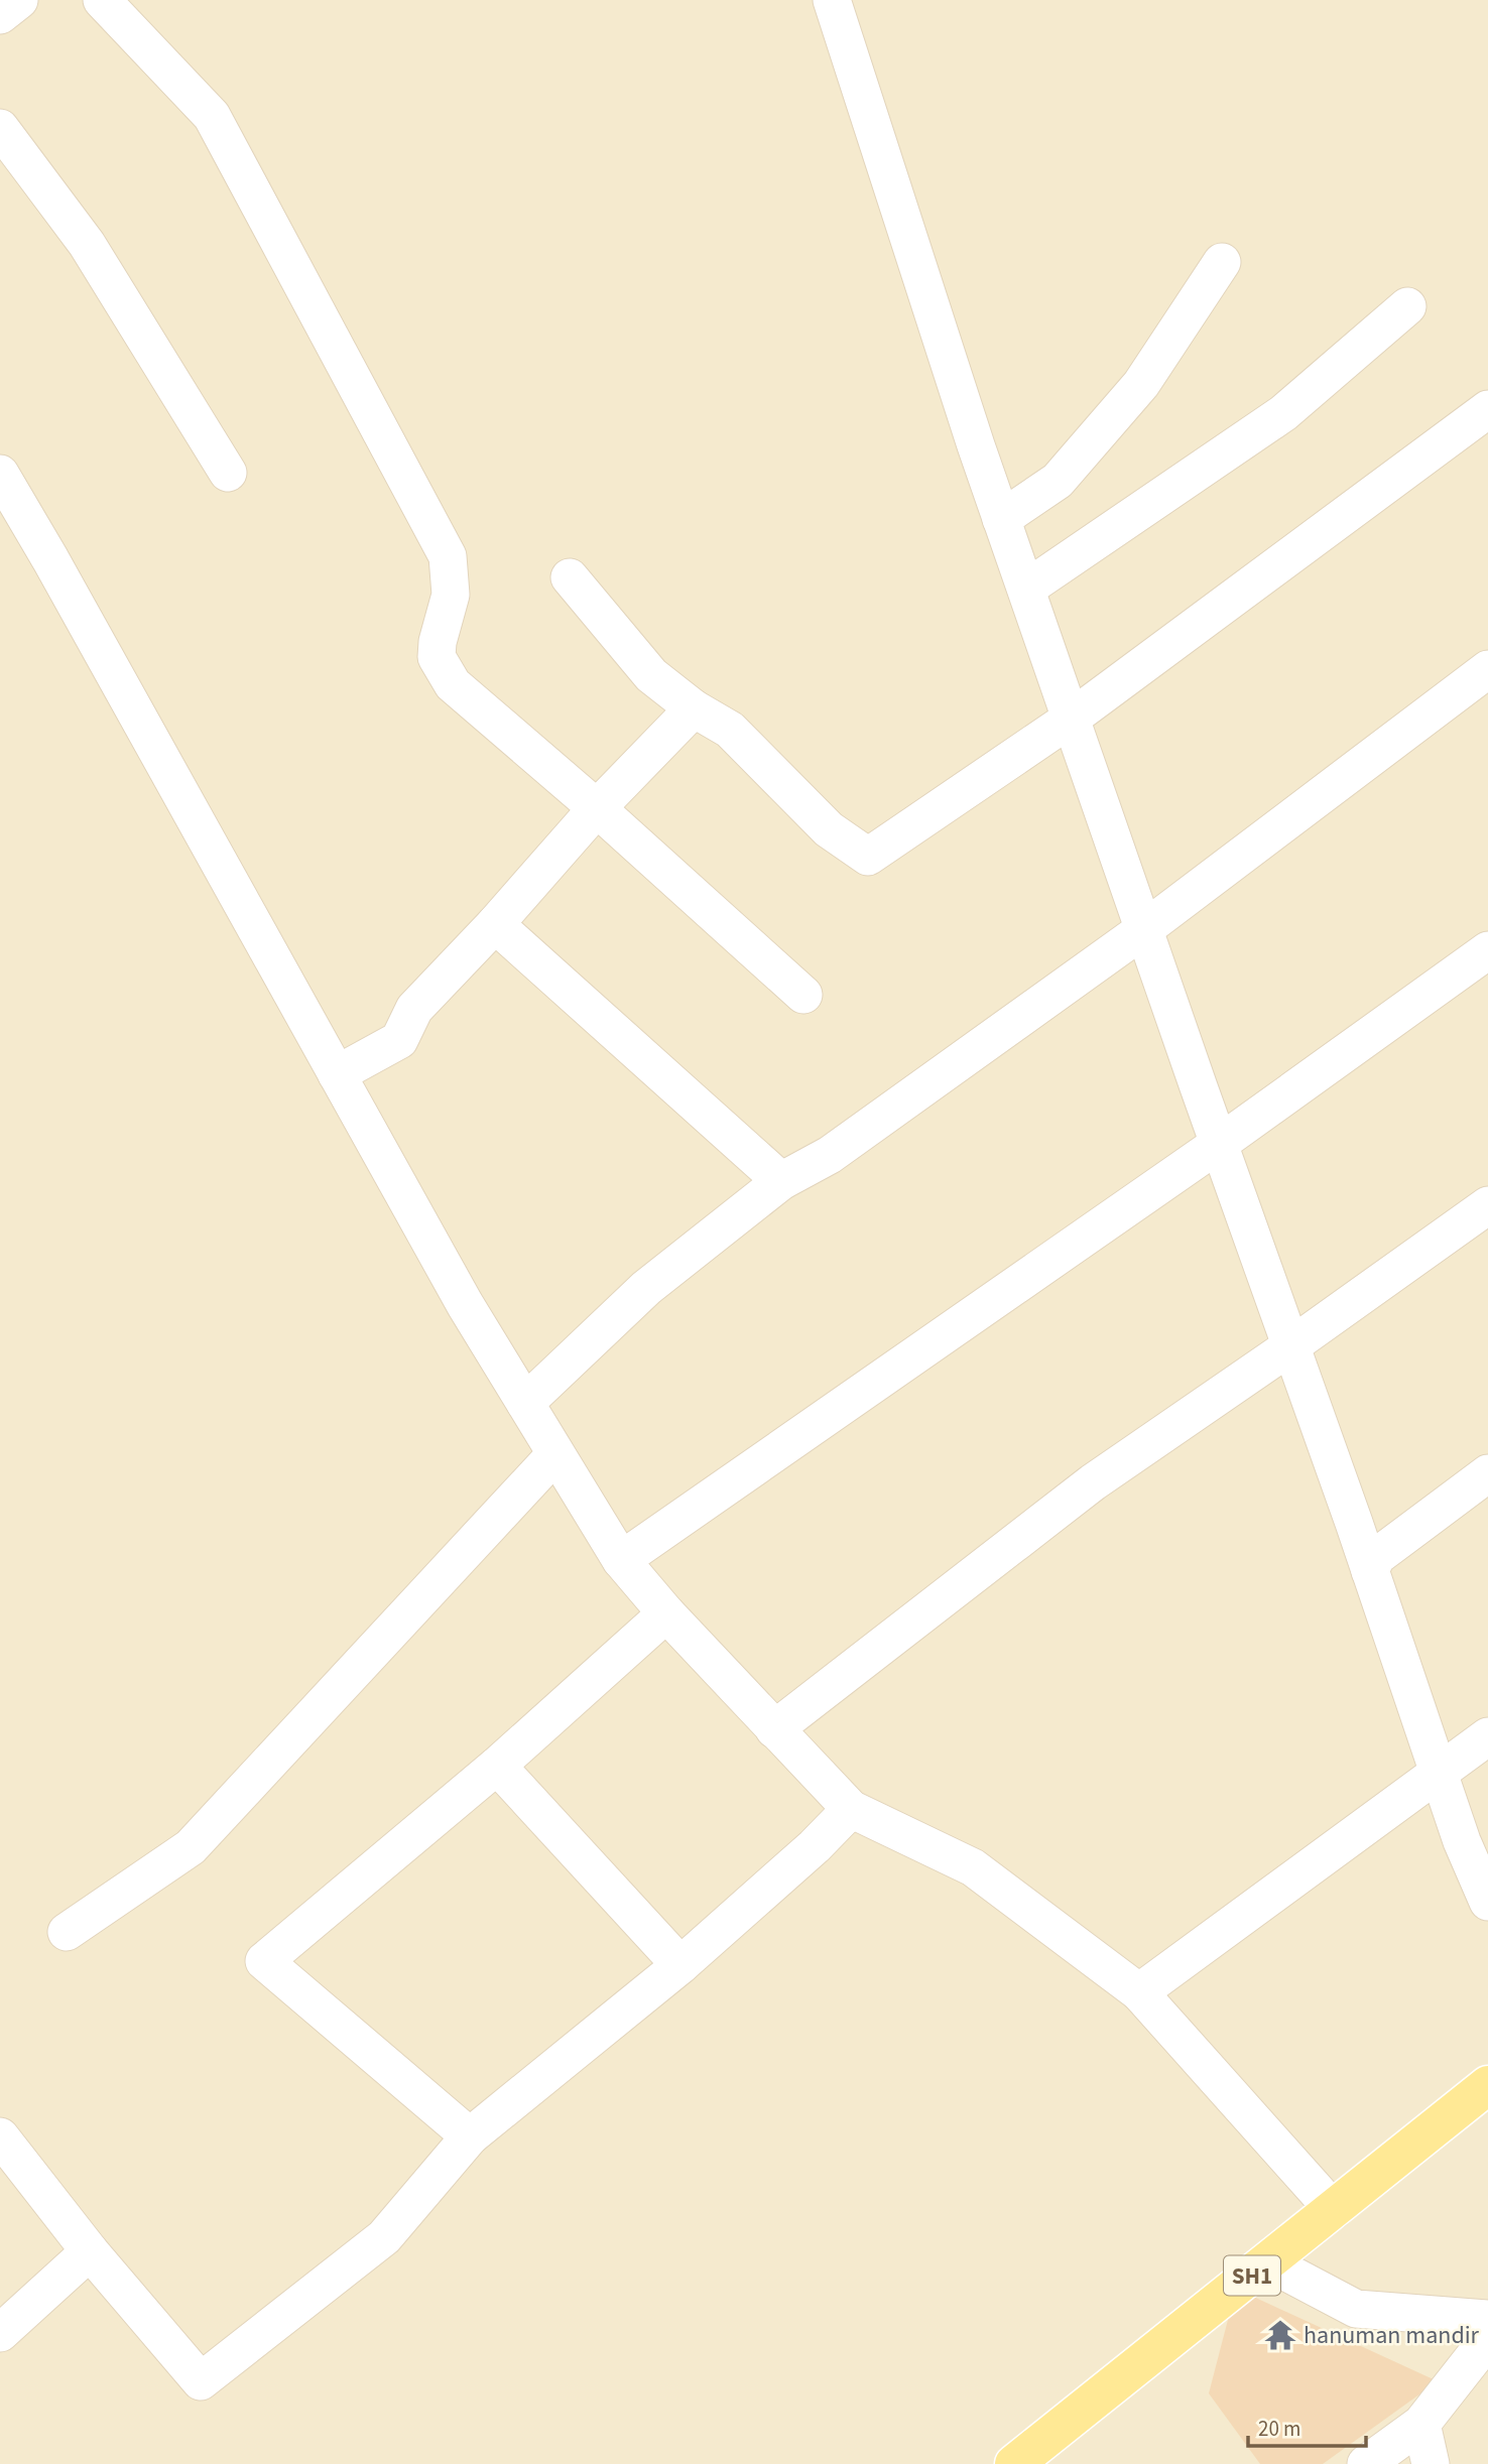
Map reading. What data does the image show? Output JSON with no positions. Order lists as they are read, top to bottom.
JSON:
{
  "streets": {
    "main road": ["SH1"]
  },
  "places": {
    "temple": ["hanuman mandir"]
  },
  "scale_bar": "20 m"
}
